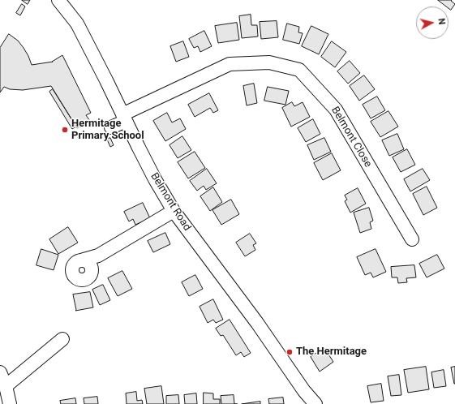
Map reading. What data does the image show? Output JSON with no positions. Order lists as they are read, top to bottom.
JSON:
{
  "streets": {
    "street": ["Belmont Close", "Belmont Road"]
  },
  "crossings": [
    ["Belmont Close", "Belmont Road"]
  ],
  "places": ["Hermitage Primary School", "The Hermitage"],
  "north": "right"
}
